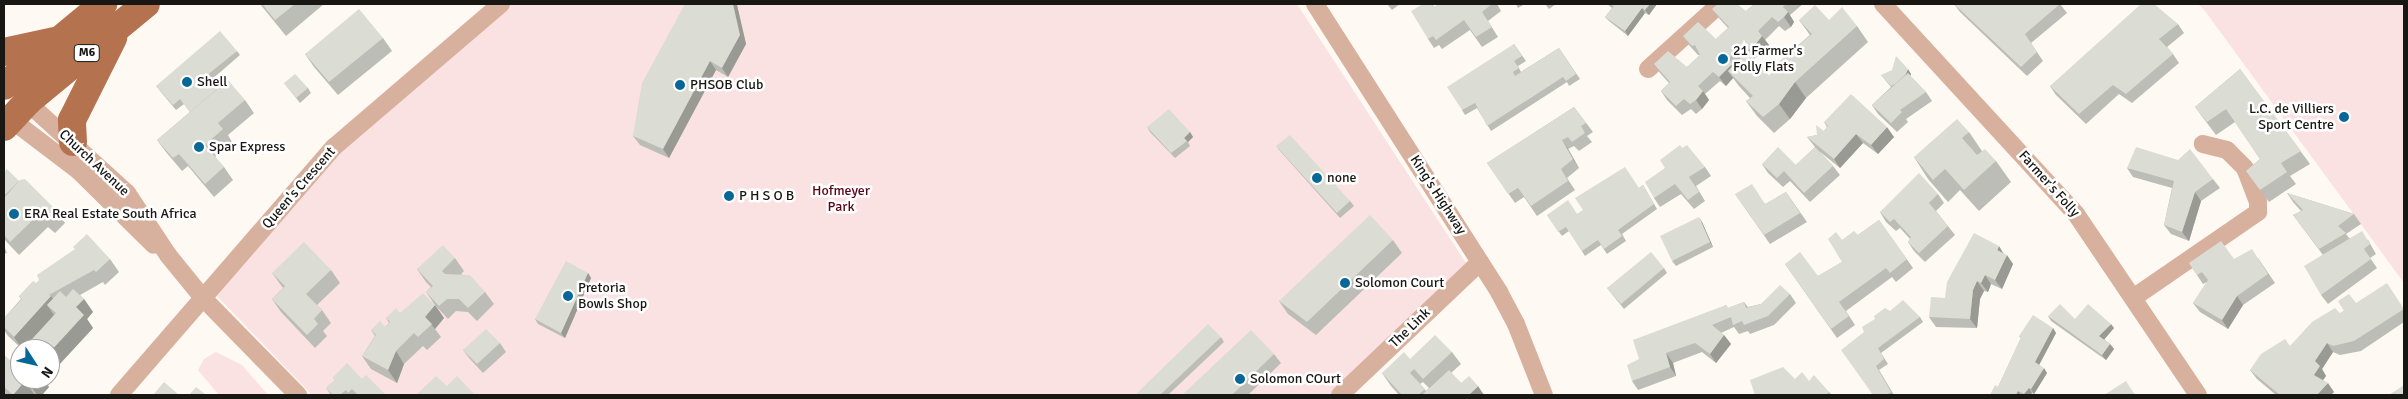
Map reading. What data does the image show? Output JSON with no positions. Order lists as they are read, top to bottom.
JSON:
{
  "streets": {
    "main road": ["M6"],
    "street": [
      "Church Avenue",
      "Farmer's Folly",
      "Queen's Crescent",
      "King's Highway",
      "The Link"
    ]
  },
  "crossings": [
    ["M6", "Church Avenue"],
    ["Church Avenue", "Queen's Crescent"],
    ["King's Highway", "The Link"]
  ],
  "parks": ["Hofmeyer Park"],
  "places": [
    "21 Farmer's Folly Flats",
    "Shell",
    "PHSOB Club",
    "L.C. de Villiers Sport Centre",
    "Spar Express",
    "none",
    "P H S O B",
    "ERA Real Estate South Africa",
    "Solomon Court",
    "Pretoria Bowls Shop",
    "Solomon COurt"
  ],
  "north": "bottom right"
}
